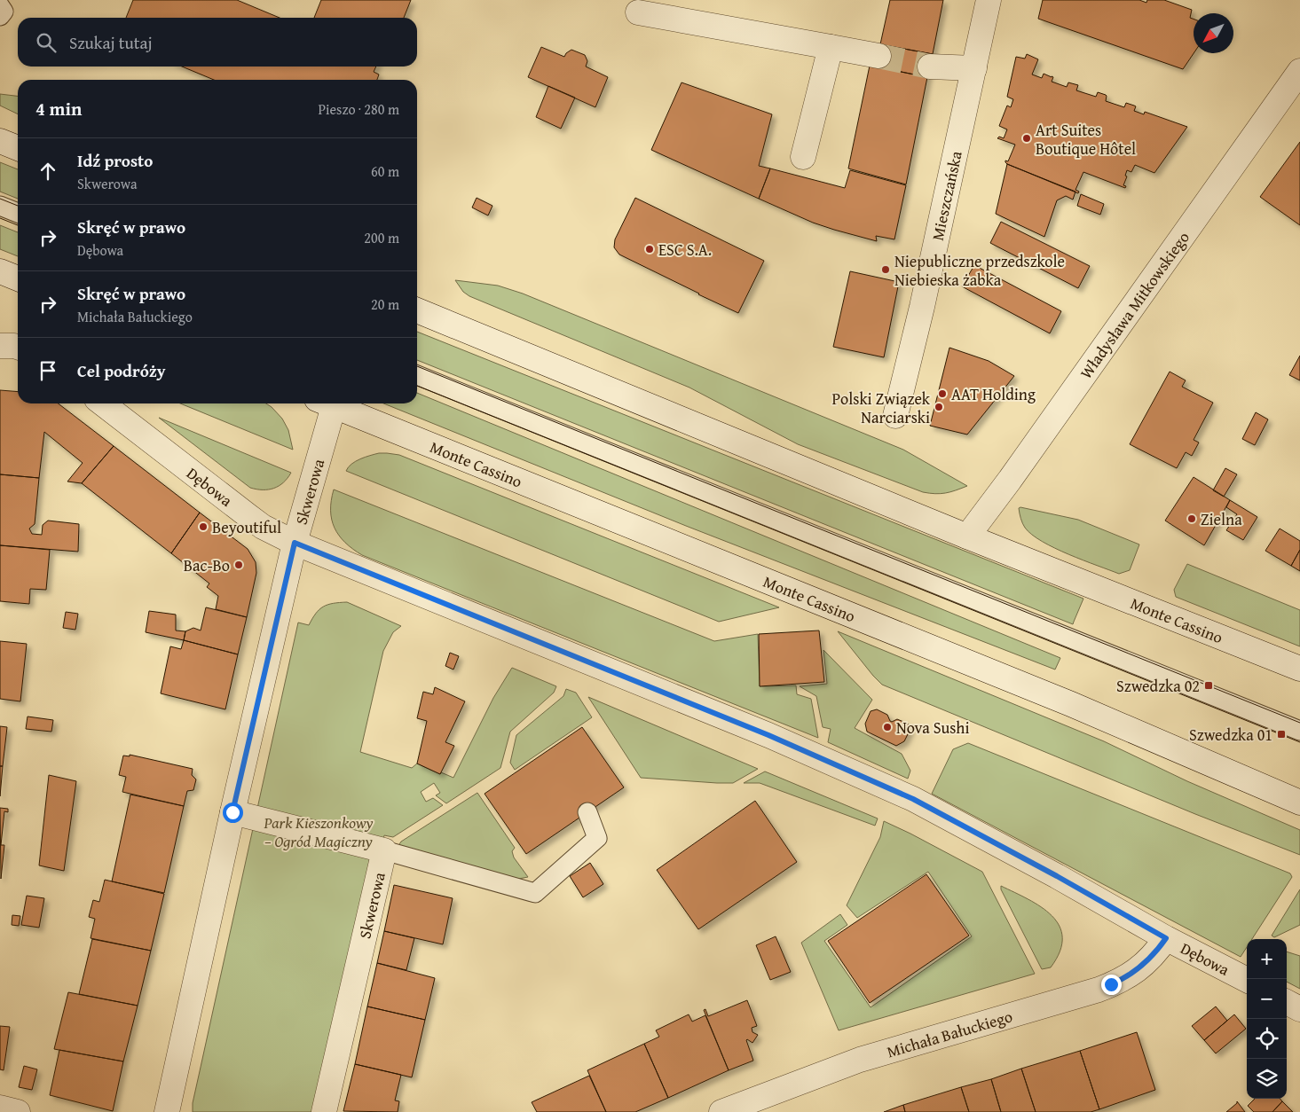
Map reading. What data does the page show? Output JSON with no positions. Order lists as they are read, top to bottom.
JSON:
{
  "streets": {
    "street": [
      "Mieszczańska",
      "Władysława Mitkowskiego",
      "Monte Cassino",
      "Dębowa",
      "Skwerowa",
      "Michała Bałuckiego"
    ]
  },
  "crossings": [
    ["Władysława Mitkowskiego", "Monte Cassino"],
    ["Dębowa", "Skwerowa"],
    ["Dębowa", "Michała Bałuckiego"]
  ],
  "parks": ["Park Kieszonkowy – Ogród Magiczny"],
  "places": {
    "other": [
      "Art Suites Boutique Hôtel",
      "ESC S.A.",
      "Niepubliczne przedszkole Niebieska żabka",
      "AAT Holding",
      "Polski Związek Narciarski",
      "Zielna",
      "Beyoutiful",
      "Bac-Bo",
      "Nova Sushi"
    ],
    "transit": ["Szwedzka 02", "Szwedzka 01"]
  },
  "north": "bottom left",
  "page": {
    "search": "Szukaj tutaj",
    "heading": ["4 min", "Pieszo · 280 m"],
    "list": [
      ["Idź prosto", "Skwerowa", "60 m"],
      ["Skręć w prawo", "Dębowa", "200 m"],
      ["Skręć w prawo", "Michała Bałuckiego", "20 m"],
      "Cel podróży"
    ],
    "map_buttons": ["+", "−"]
  }
}
